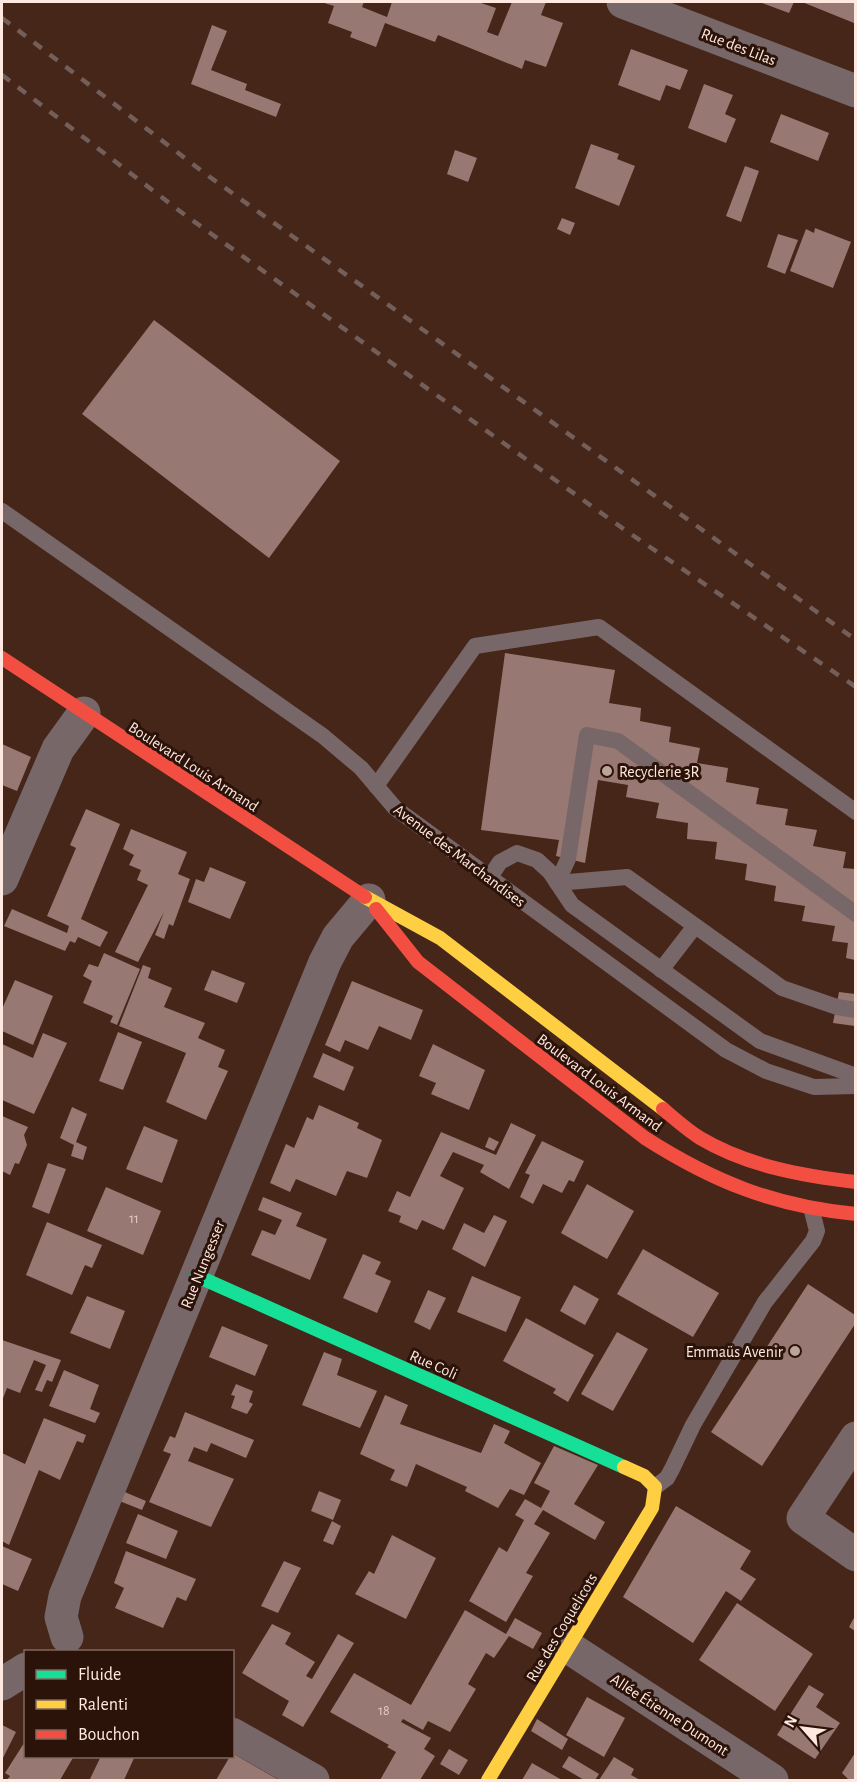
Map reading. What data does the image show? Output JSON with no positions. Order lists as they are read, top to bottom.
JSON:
{
  "streets": {
    "main road": ["Boulevard Louis Armand", "Rue Coli", "Rue des Coquelicots"],
    "street": ["Rue des Lilas", "Rue Nungesser", "Allée Étienne Dumont"],
    "lane": ["Avenue des Marchandises"]
  },
  "crossings": [
    ["Boulevard Louis Armand", "Rue Nungesser"],
    ["Rue Nungesser", "Rue Coli"],
    ["Rue Coli", "Rue des Coquelicots"],
    ["Rue des Coquelicots", "Allée Étienne Dumont"]
  ],
  "places": ["Recyclerie 3R", "Emmaüs Avenir"],
  "house_numbers": ["11", "18"],
  "legend": ["Fluide", "Ralenti", "Bouchon"],
  "north": "top left"
}
